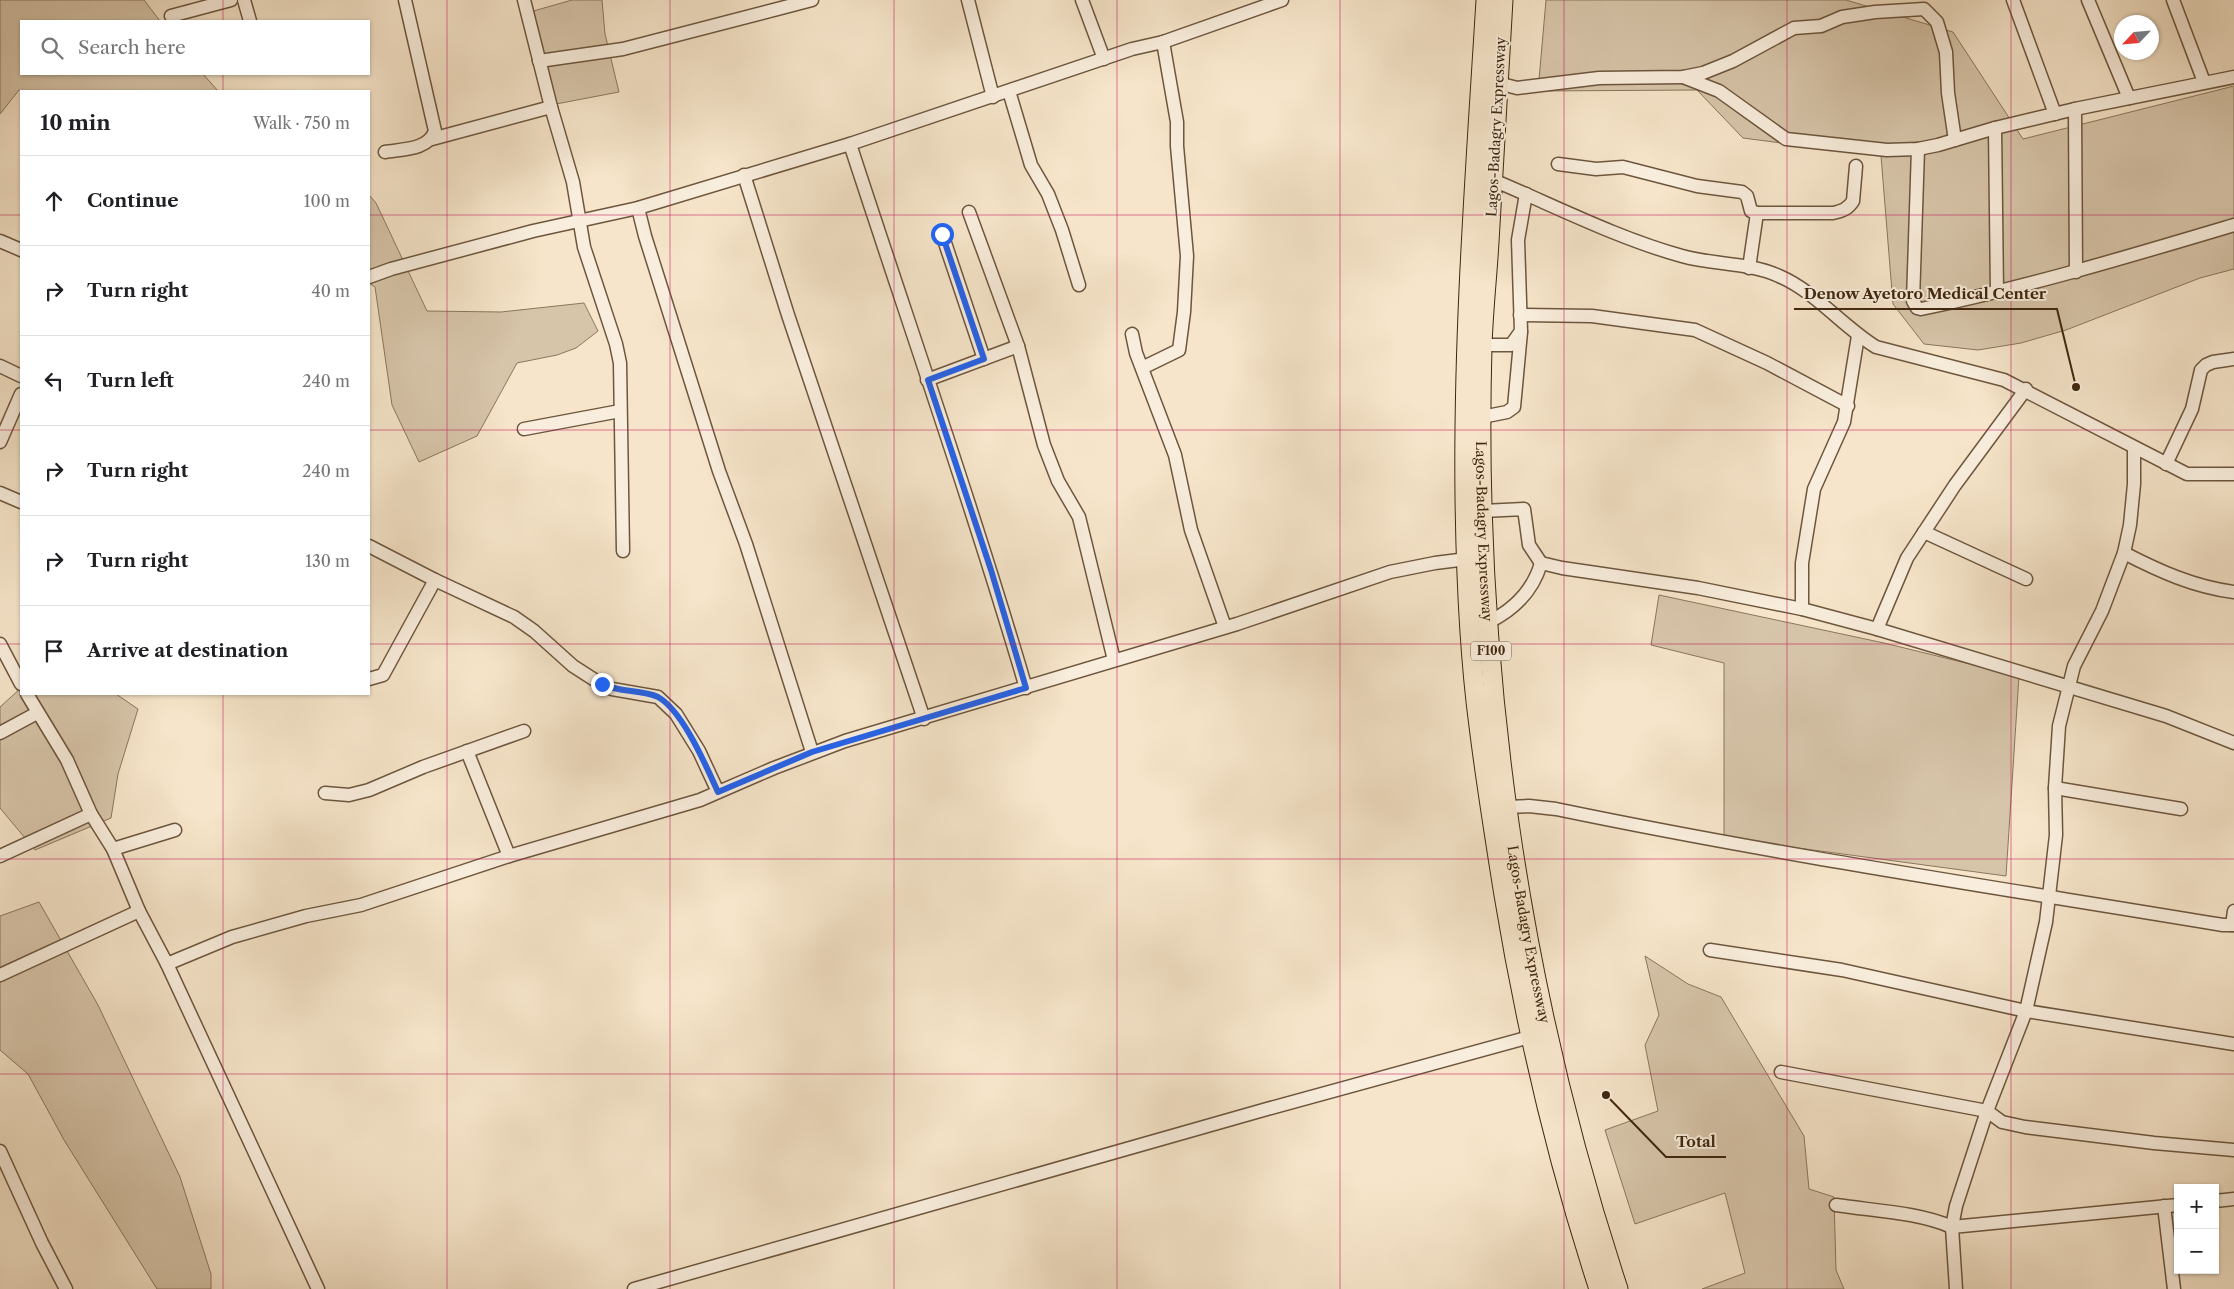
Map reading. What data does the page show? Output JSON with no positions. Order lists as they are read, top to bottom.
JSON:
{
  "streets": {
    "highway": ["Lagos-Badagry Expressway", "F100"]
  },
  "places": ["Denow Ayetoro Medical Center", "Total"],
  "north": "bottom left",
  "page": {
    "search": "Search here",
    "heading": ["10 min", "Walk · 750 m"],
    "list": [
      ["Continue", "100 m"],
      ["Turn right", "40 m"],
      ["Turn left", "240 m"],
      ["Turn right", "240 m"],
      ["Turn right", "130 m"],
      "Arrive at destination"
    ],
    "map_buttons": ["+", "−"]
  }
}
